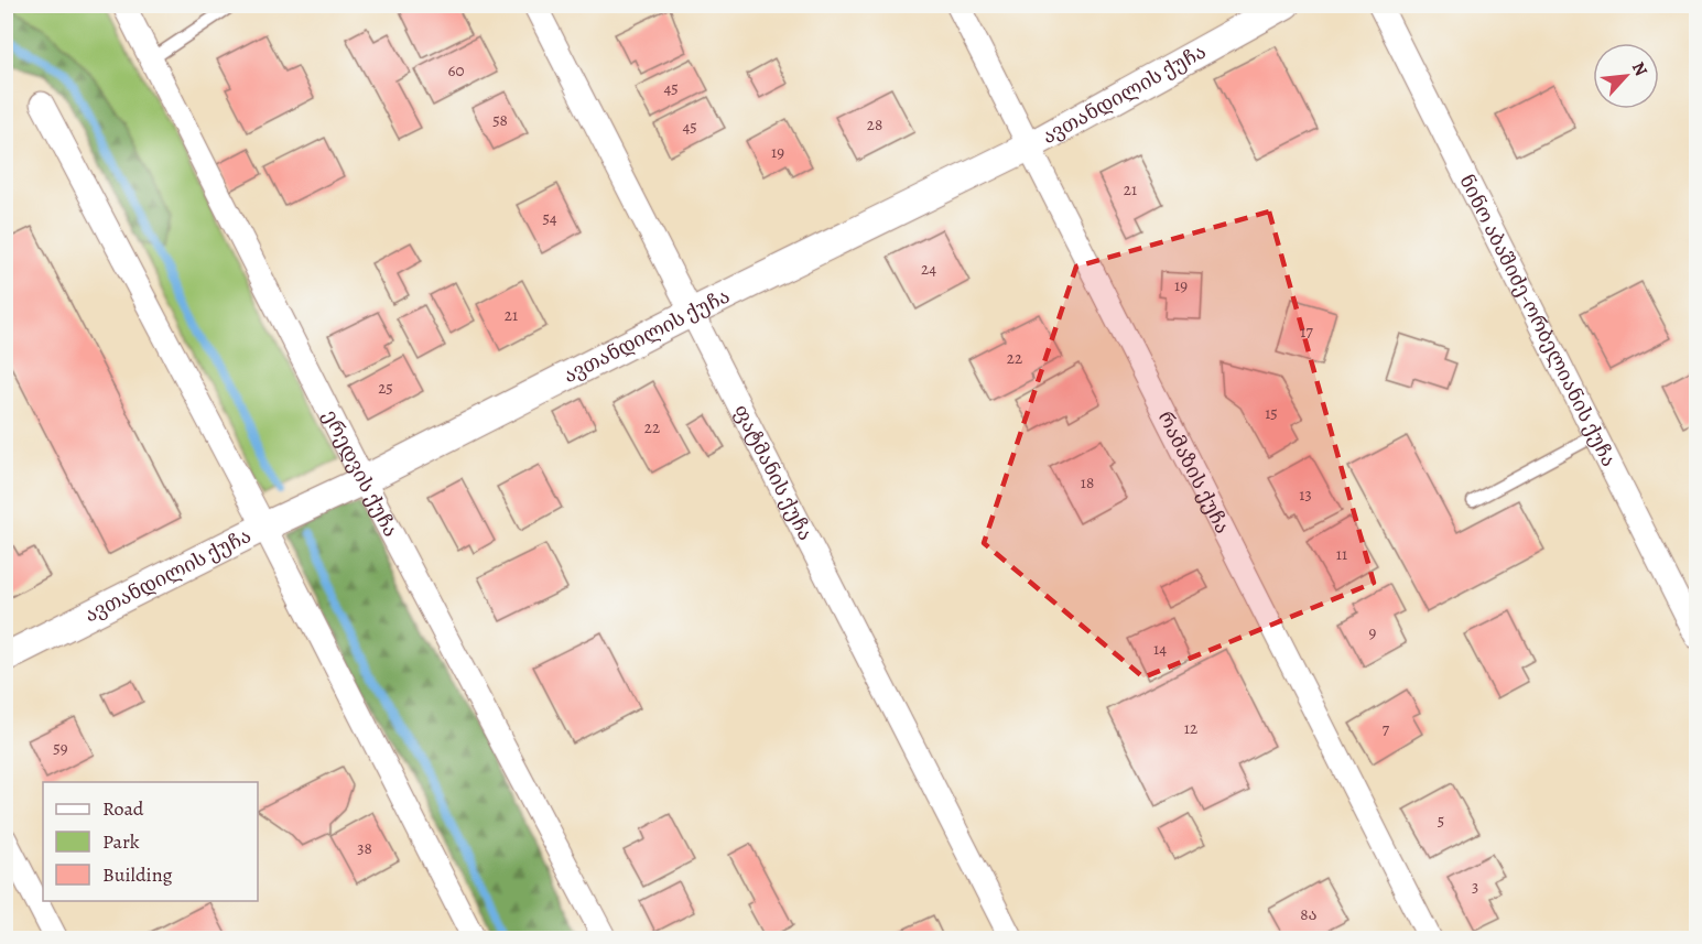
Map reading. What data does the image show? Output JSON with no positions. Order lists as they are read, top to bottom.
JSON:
{
  "streets": {
    "street": [
      "ავთანდილის ქუჩა",
      "ნინო აბაშიძე-ორბელიანის ქუჩა",
      "ფატმანის ქუჩა",
      "რამაზის ქუჩა",
      "ერედვის ქუჩა"
    ]
  },
  "crossings": [
    ["ავთანდილის ქუჩა", "ფატმანის ქუჩა"],
    ["ავთანდილის ქუჩა", "რამაზის ქუჩა"],
    ["ავთანდილის ქუჩა", "ერედვის ქუჩა"]
  ],
  "house_numbers": [
    "60",
    "45",
    "58",
    "28",
    "45",
    "19",
    "21",
    "54",
    "24",
    "19",
    "21",
    "17",
    "22",
    "25",
    "15",
    "22",
    "18",
    "13",
    "11",
    "9",
    "14",
    "12",
    "7",
    "59",
    "5",
    "38",
    "3",
    "8ა"
  ],
  "legend": ["Road", "Park", "Building"],
  "north": "top right"
}
